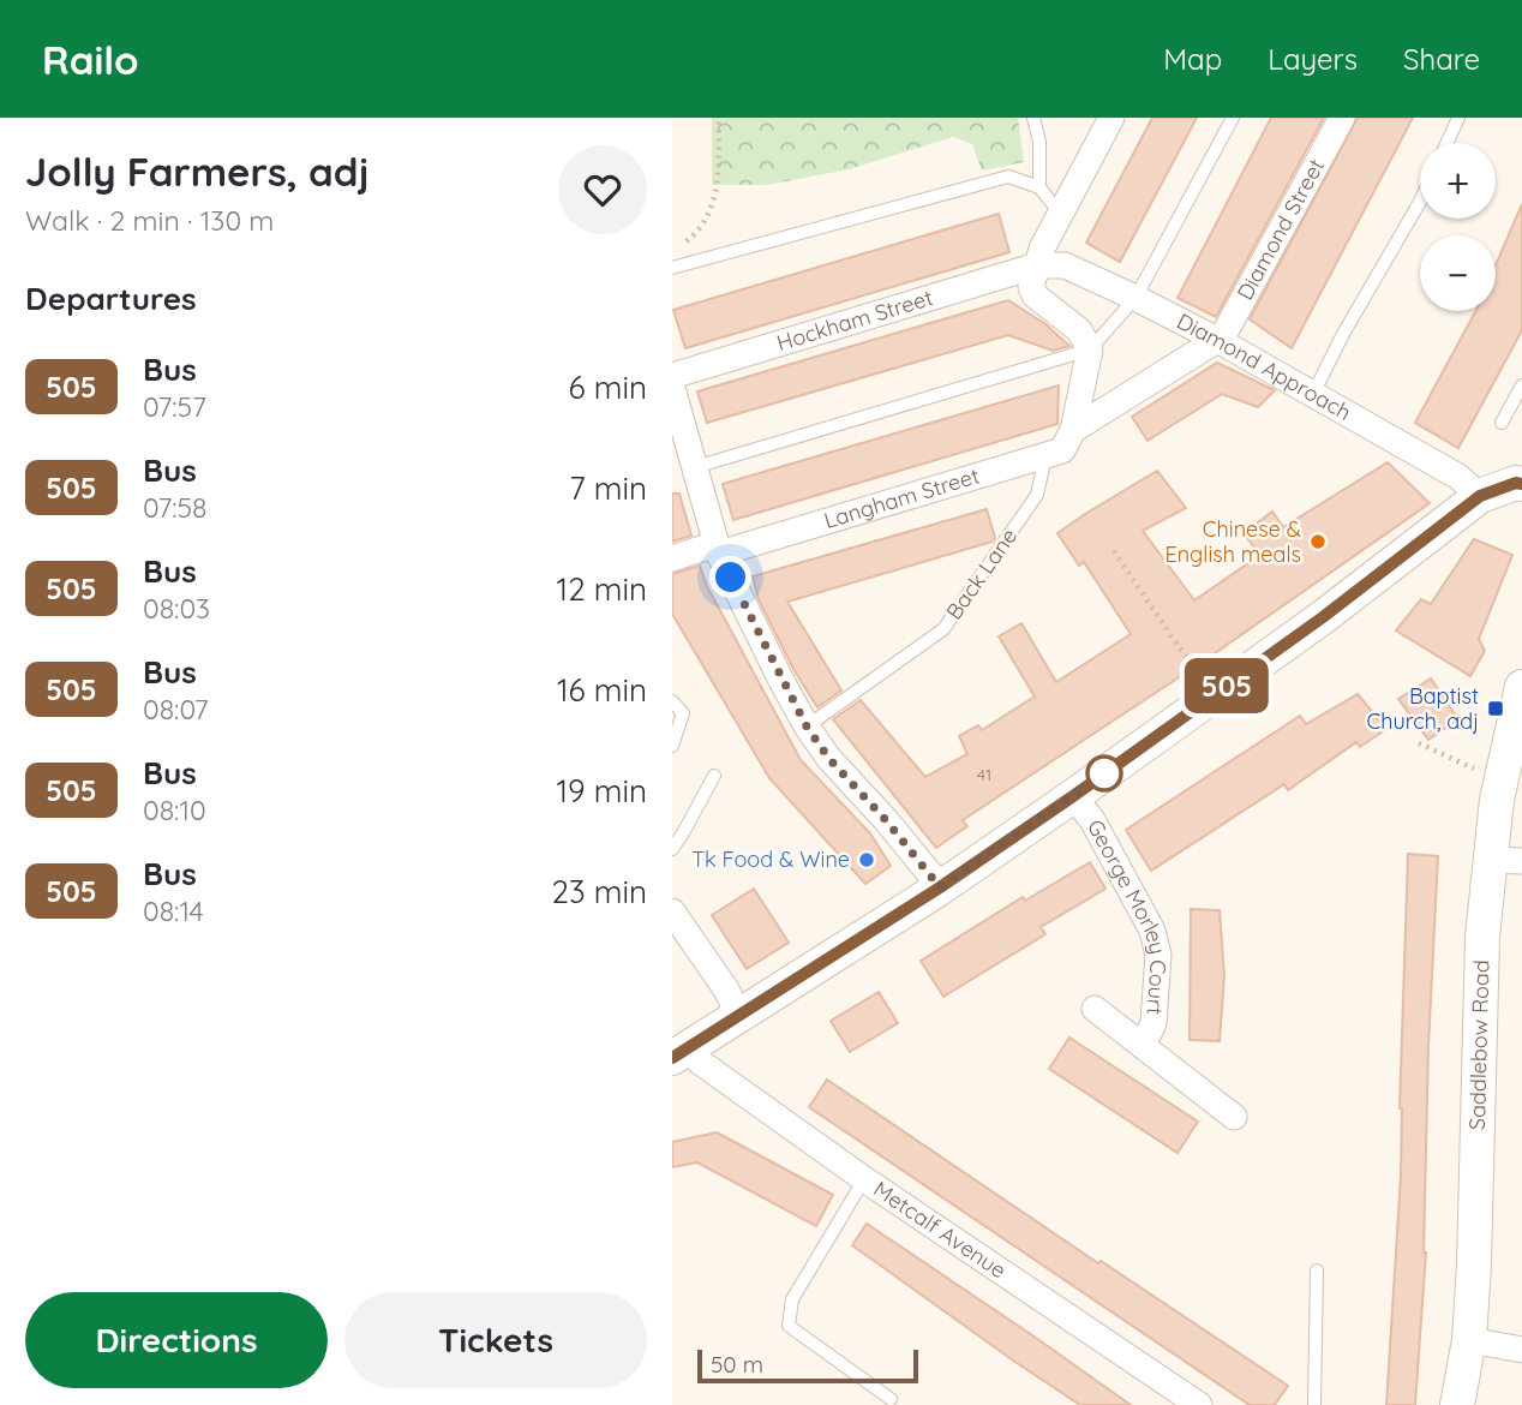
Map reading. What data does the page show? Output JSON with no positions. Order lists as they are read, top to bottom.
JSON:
{
  "streets": {
    "street": [
      "Diamond Street",
      "Hockham Street",
      "Diamond Approach",
      "Langham Street",
      "George Morley Court",
      "Saddlebow Road",
      "Metcalf Avenue"
    ],
    "lane": ["Back Lane"]
  },
  "crossings": [
    ["Diamond Street", "Diamond Approach"],
    ["Diamond Street", "Langham Street"],
    ["Hockham Street", "Diamond Approach"],
    ["Diamond Approach", "Langham Street"],
    ["Langham Street", "Back Lane"]
  ],
  "places": {
    "other": ["Chinese & English meals", "Tk Food & Wine"],
    "transit": ["Baptist Church, adj"]
  },
  "lines": ["bus line 505"],
  "house_numbers": ["41"],
  "scale_bar": "50 m",
  "page": {
    "header": "Railo",
    "nav": ["Map", "Layers", "Share"],
    "heading": [
      ["Jolly Farmers, adj", "Walk · 2 min · 130 m"],
      "Departures"
    ],
    "on_map": "505",
    "map_buttons": ["+", "−"],
    "list": [
      {
        "mark": "505",
        "name": "Bus",
        "note": "07:57",
        "value": "6 min"
      },
      {
        "mark": "505",
        "name": "Bus",
        "note": "07:58",
        "value": "7 min"
      },
      {
        "mark": "505",
        "name": "Bus",
        "note": "08:03",
        "value": "12 min"
      },
      {
        "mark": "505",
        "name": "Bus",
        "note": "08:07",
        "value": "16 min"
      },
      {
        "mark": "505",
        "name": "Bus",
        "note": "08:10",
        "value": "19 min"
      },
      {
        "mark": "505",
        "name": "Bus",
        "note": "08:14",
        "value": "23 min"
      }
    ],
    "buttons": ["Directions", "Tickets"],
    "scale": "50 m"
  }
}
